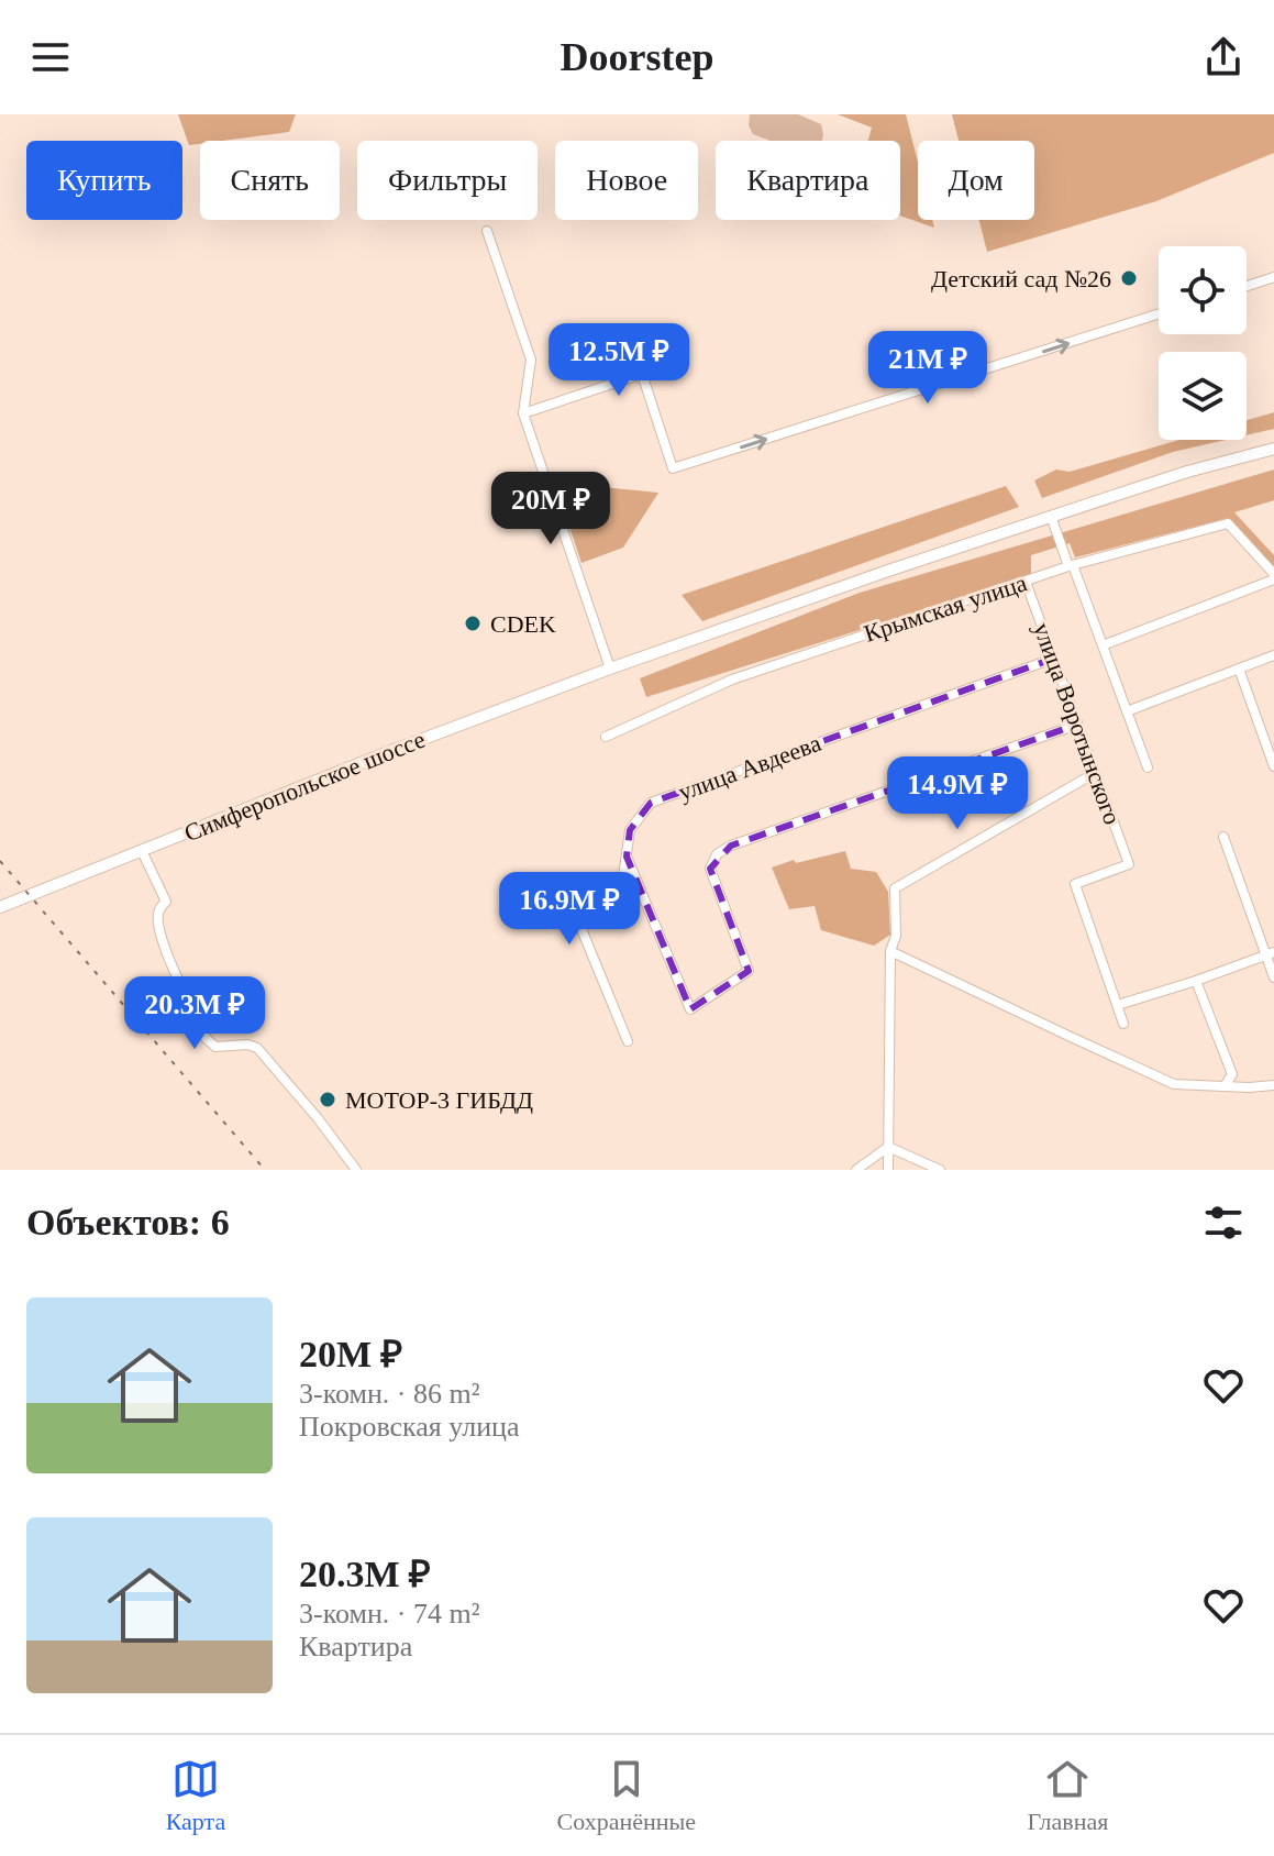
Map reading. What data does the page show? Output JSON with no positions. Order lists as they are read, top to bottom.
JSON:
{
  "streets": {
    "main road": ["Симферопольское шоссе"],
    "street": ["Крымская улица", "улица Воротынского", "улица Авдеева"]
  },
  "crossings": [
    ["Крымская улица", "улица Воротынского"],
    ["улица Воротынского", "улица Авдеева"],
    ["улица Воротынского", "Симферопольское шоссе"]
  ],
  "places": ["Детский сад №26", "CDEK", "МОТОР-3 ГИБДД"],
  "page": {
    "header": "Doorstep",
    "chip": [
      "Купить",
      "Снять",
      "Фильтры",
      "Новое",
      "Квартира",
      "Дом"
    ],
    "price": [
      "12.5M ₽",
      "21M ₽",
      "20M ₽",
      "14.9M ₽",
      "16.9M ₽",
      "20.3M ₽"
    ],
    "heading": "Объектов: 6",
    "list": [
      {
        "name": "20M ₽",
        "note": "3-комн. · 86 m² · Покровская улица"
      },
      {
        "name": "20.3M ₽",
        "note": "3-комн. · 74 m² · Квартира"
      }
    ],
    "tabs": ["Карта", "Сохранённые", "Главная"]
  }
}
